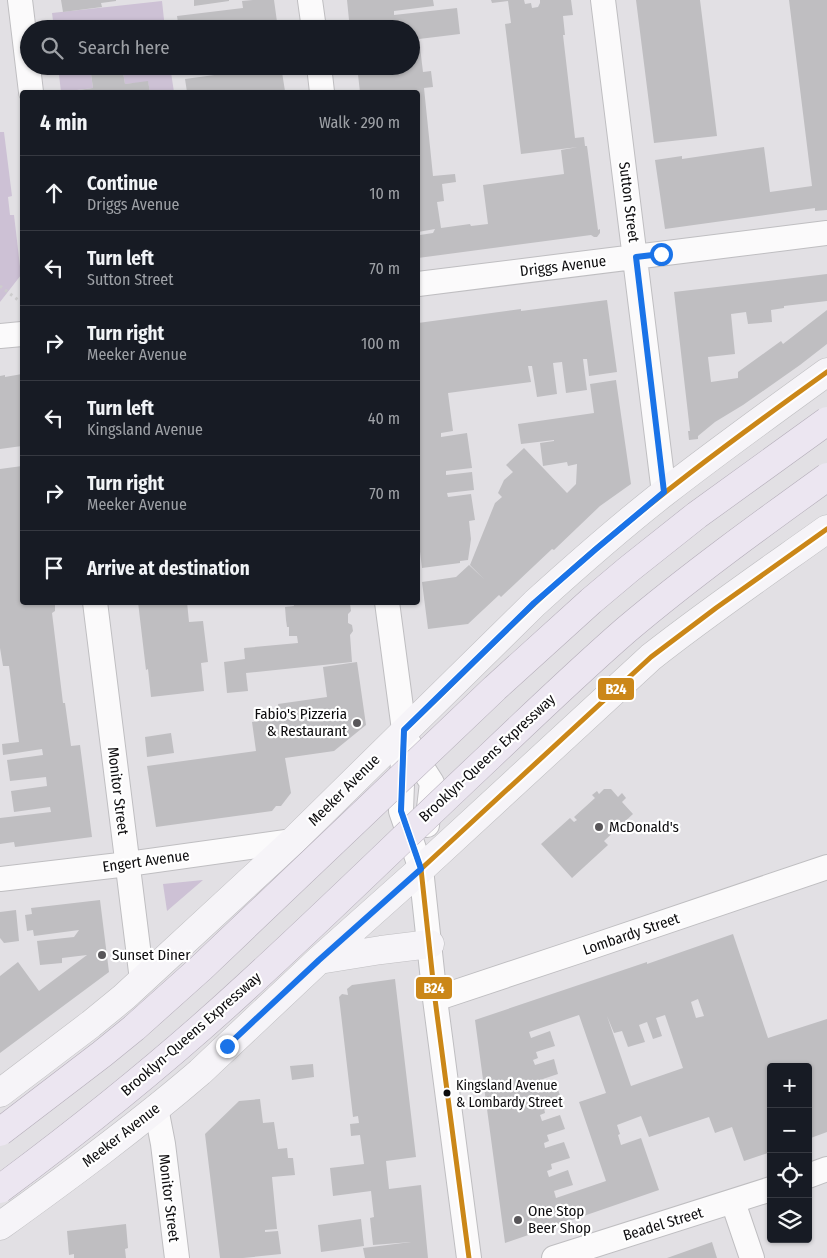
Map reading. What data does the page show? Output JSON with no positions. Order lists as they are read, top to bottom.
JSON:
{
  "streets": {
    "highway": ["Brooklyn-Queens Expressway"],
    "main road": ["Meeker Avenue"],
    "street": [
      "Sutton Street",
      "Driggs Avenue",
      "Monitor Street",
      "Engert Avenue",
      "Lombardy Street",
      "Beadel Street"
    ]
  },
  "crossings": [
    ["Sutton Street", "Driggs Avenue"],
    ["Sutton Street", "Meeker Avenue"],
    ["Meeker Avenue", "Monitor Street"],
    ["Meeker Avenue", "Engert Avenue"],
    ["Monitor Street", "Engert Avenue"]
  ],
  "places": [
    "Fabio's Pizzeria & Restaurant",
    "McDonald's",
    "Sunset Diner",
    "Kingsland Avenue & Lombardy Street",
    "One Stop Beer Shop"
  ],
  "lines": ["transit line B24"],
  "page": {
    "search": "Search here",
    "heading": ["4 min", "Walk · 290 m"],
    "list": [
      ["Continue", "Driggs Avenue", "10 m"],
      ["Turn left", "Sutton Street", "70 m"],
      ["Turn right", "Meeker Avenue", "100 m"],
      ["Turn left", "Kingsland Avenue", "40 m"],
      ["Turn right", "Meeker Avenue", "70 m"],
      "Arrive at destination"
    ],
    "map_buttons": ["+", "−"]
  }
}
